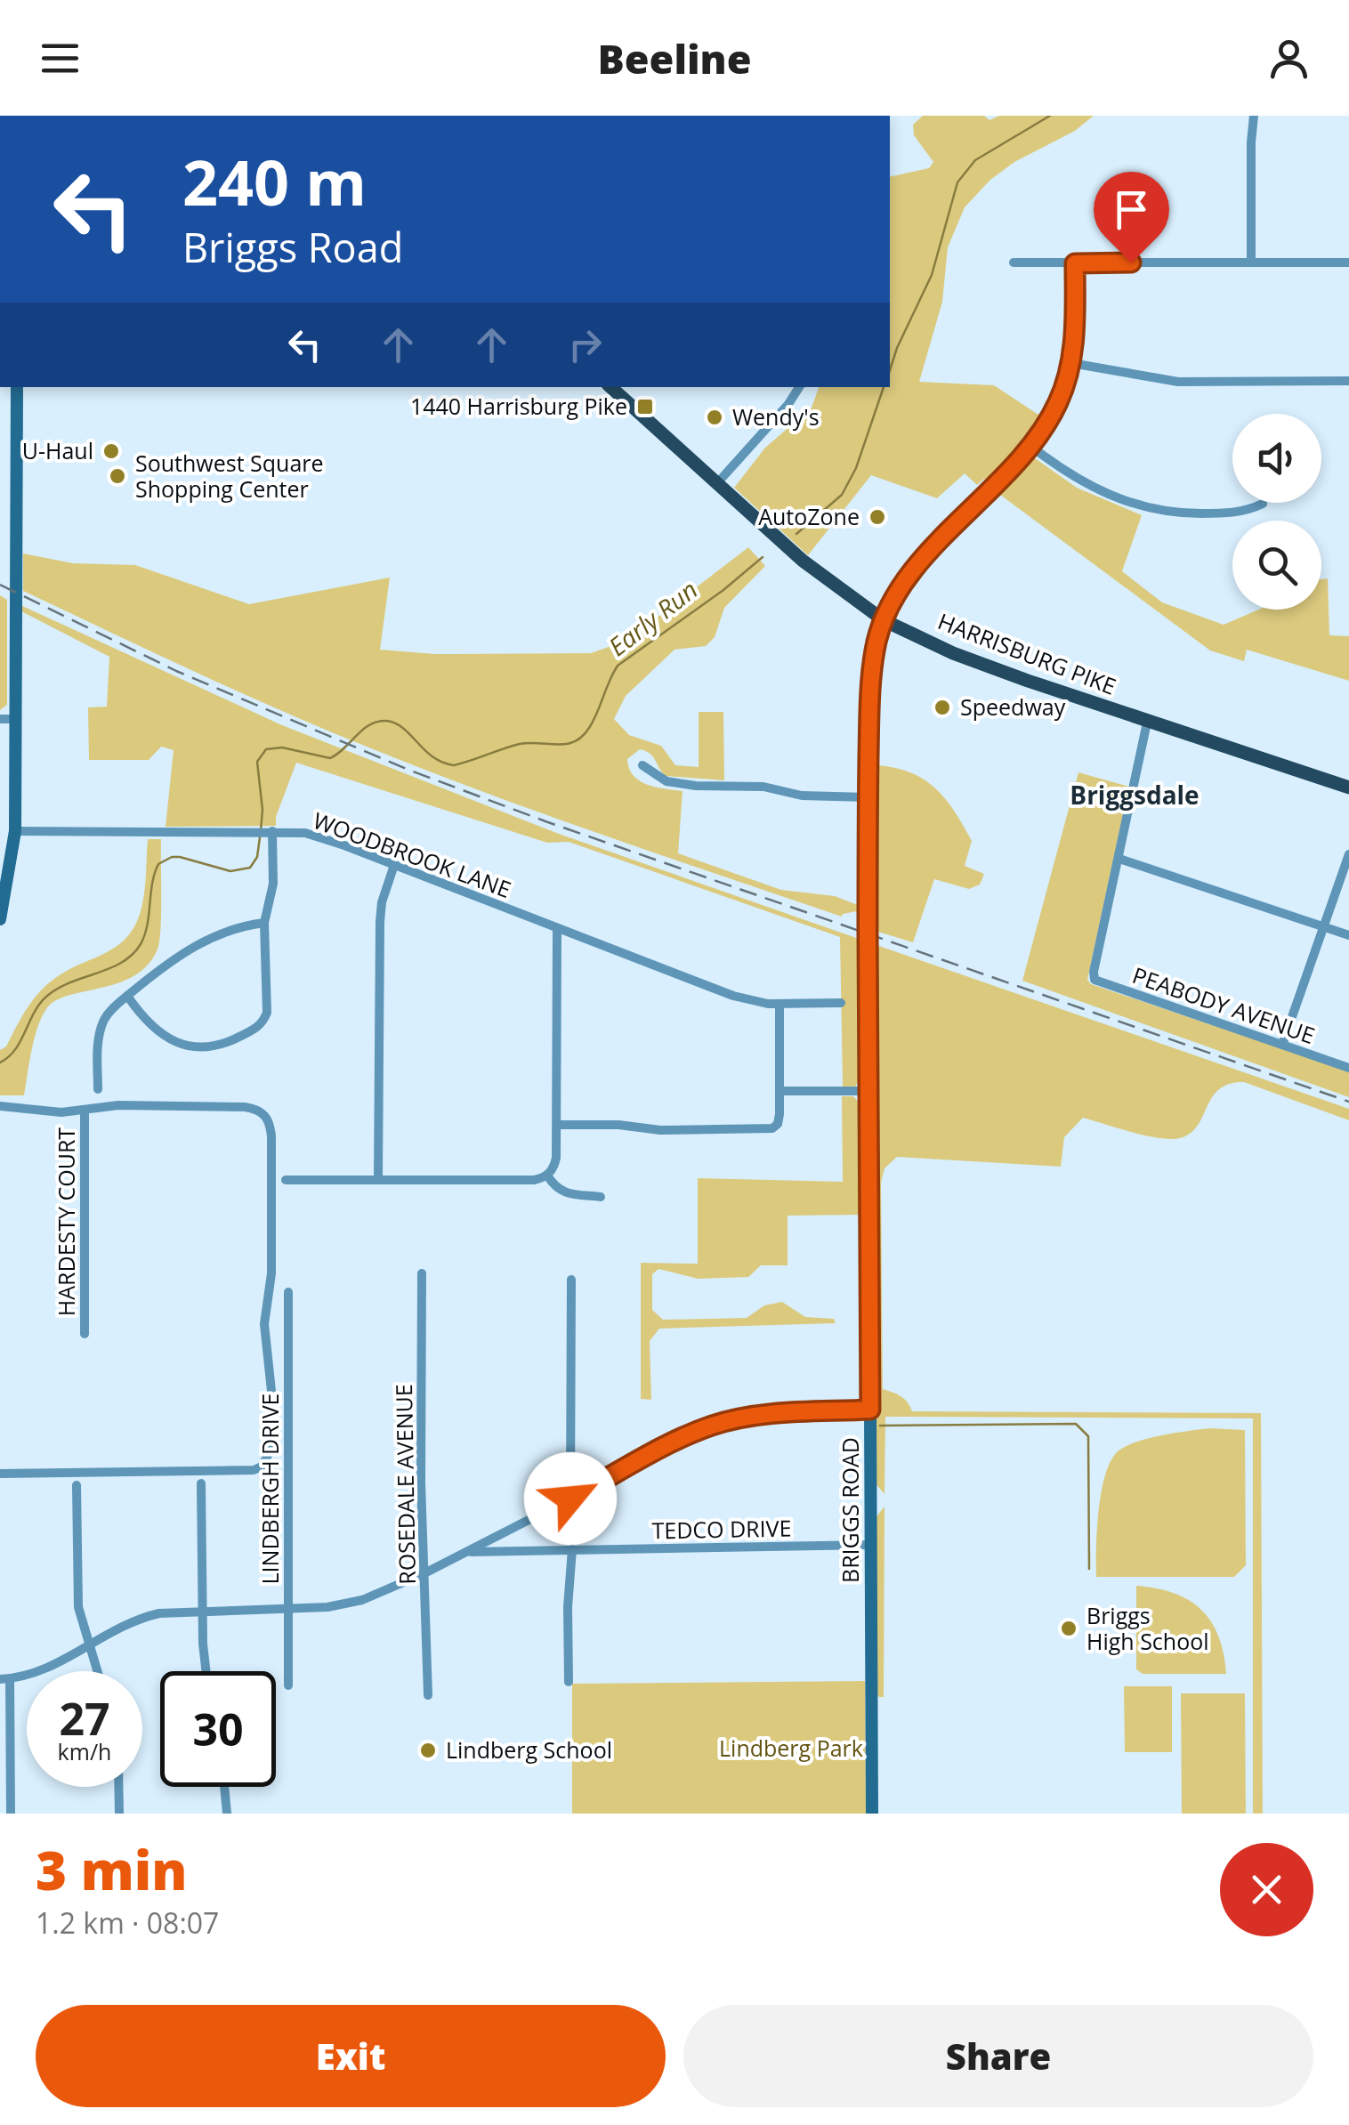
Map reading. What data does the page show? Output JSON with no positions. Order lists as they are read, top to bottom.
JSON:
{
  "streets": {
    "main road": ["HARRISBURG PIKE"],
    "street": [
      "WOODBROOK LANE",
      "PEABODY AVENUE",
      "HARDESTY COURT",
      "ROSEDALE AVENUE",
      "LINDBERGH DRIVE",
      "BRIGGS ROAD",
      "TEDCO DRIVE"
    ]
  },
  "crossings": [
    ["HARRISBURG PIKE", "BRIGGS ROAD"],
    ["BRIGGS ROAD", "TEDCO DRIVE"]
  ],
  "districts": ["Briggsdale"],
  "water": ["Early Run"],
  "parks": ["Lindberg Park"],
  "places": {
    "transit": ["1440 Harrisburg Pike"],
    "other": [
      "Wendy's",
      "U-Haul",
      "Southwest Square Shopping Center",
      "AutoZone",
      "Speedway",
      "Briggs High School",
      "Lindberg School"
    ]
  },
  "page": {
    "header": "Beeline",
    "turn": ["240 m", "Briggs Road"],
    "speed": "27 km/h",
    "limit": "30",
    "heading": ["3 min", "1.2 km · 08:07"],
    "buttons": ["Exit", "Share"]
  }
}
